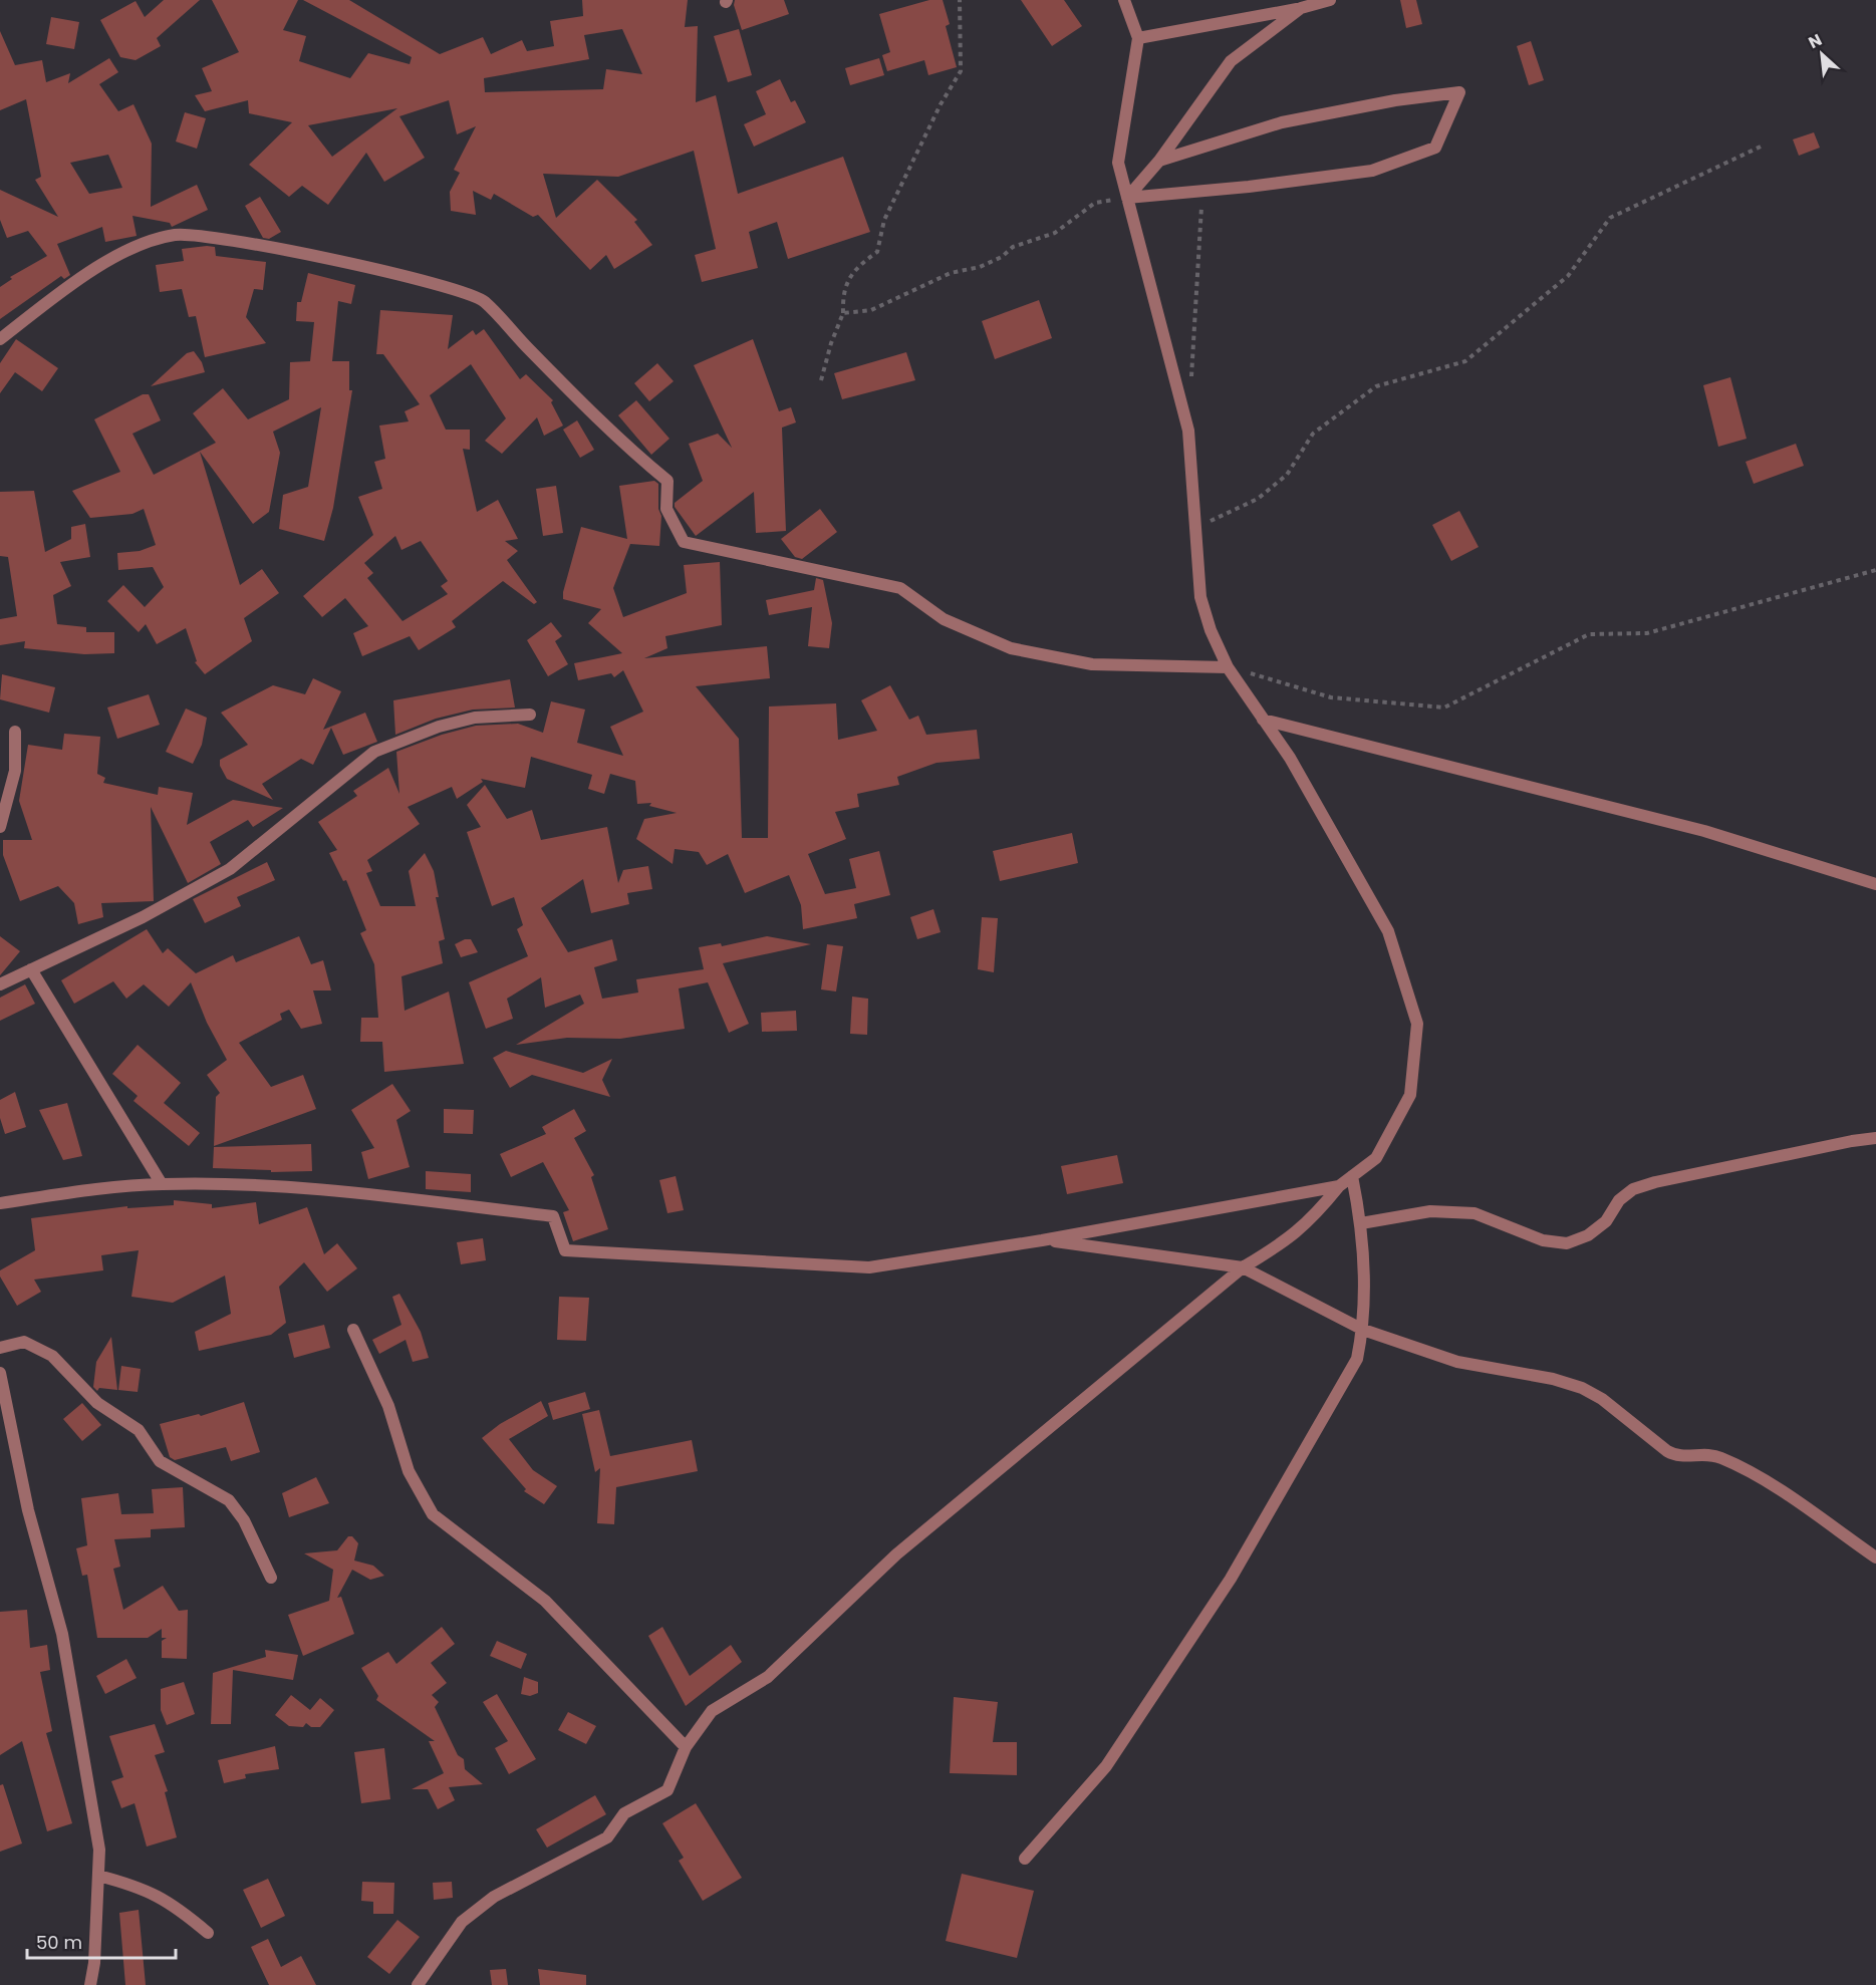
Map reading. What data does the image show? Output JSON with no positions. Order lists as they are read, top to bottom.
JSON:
{
  "scale_bar": "50 m",
  "north": "top left"
}
